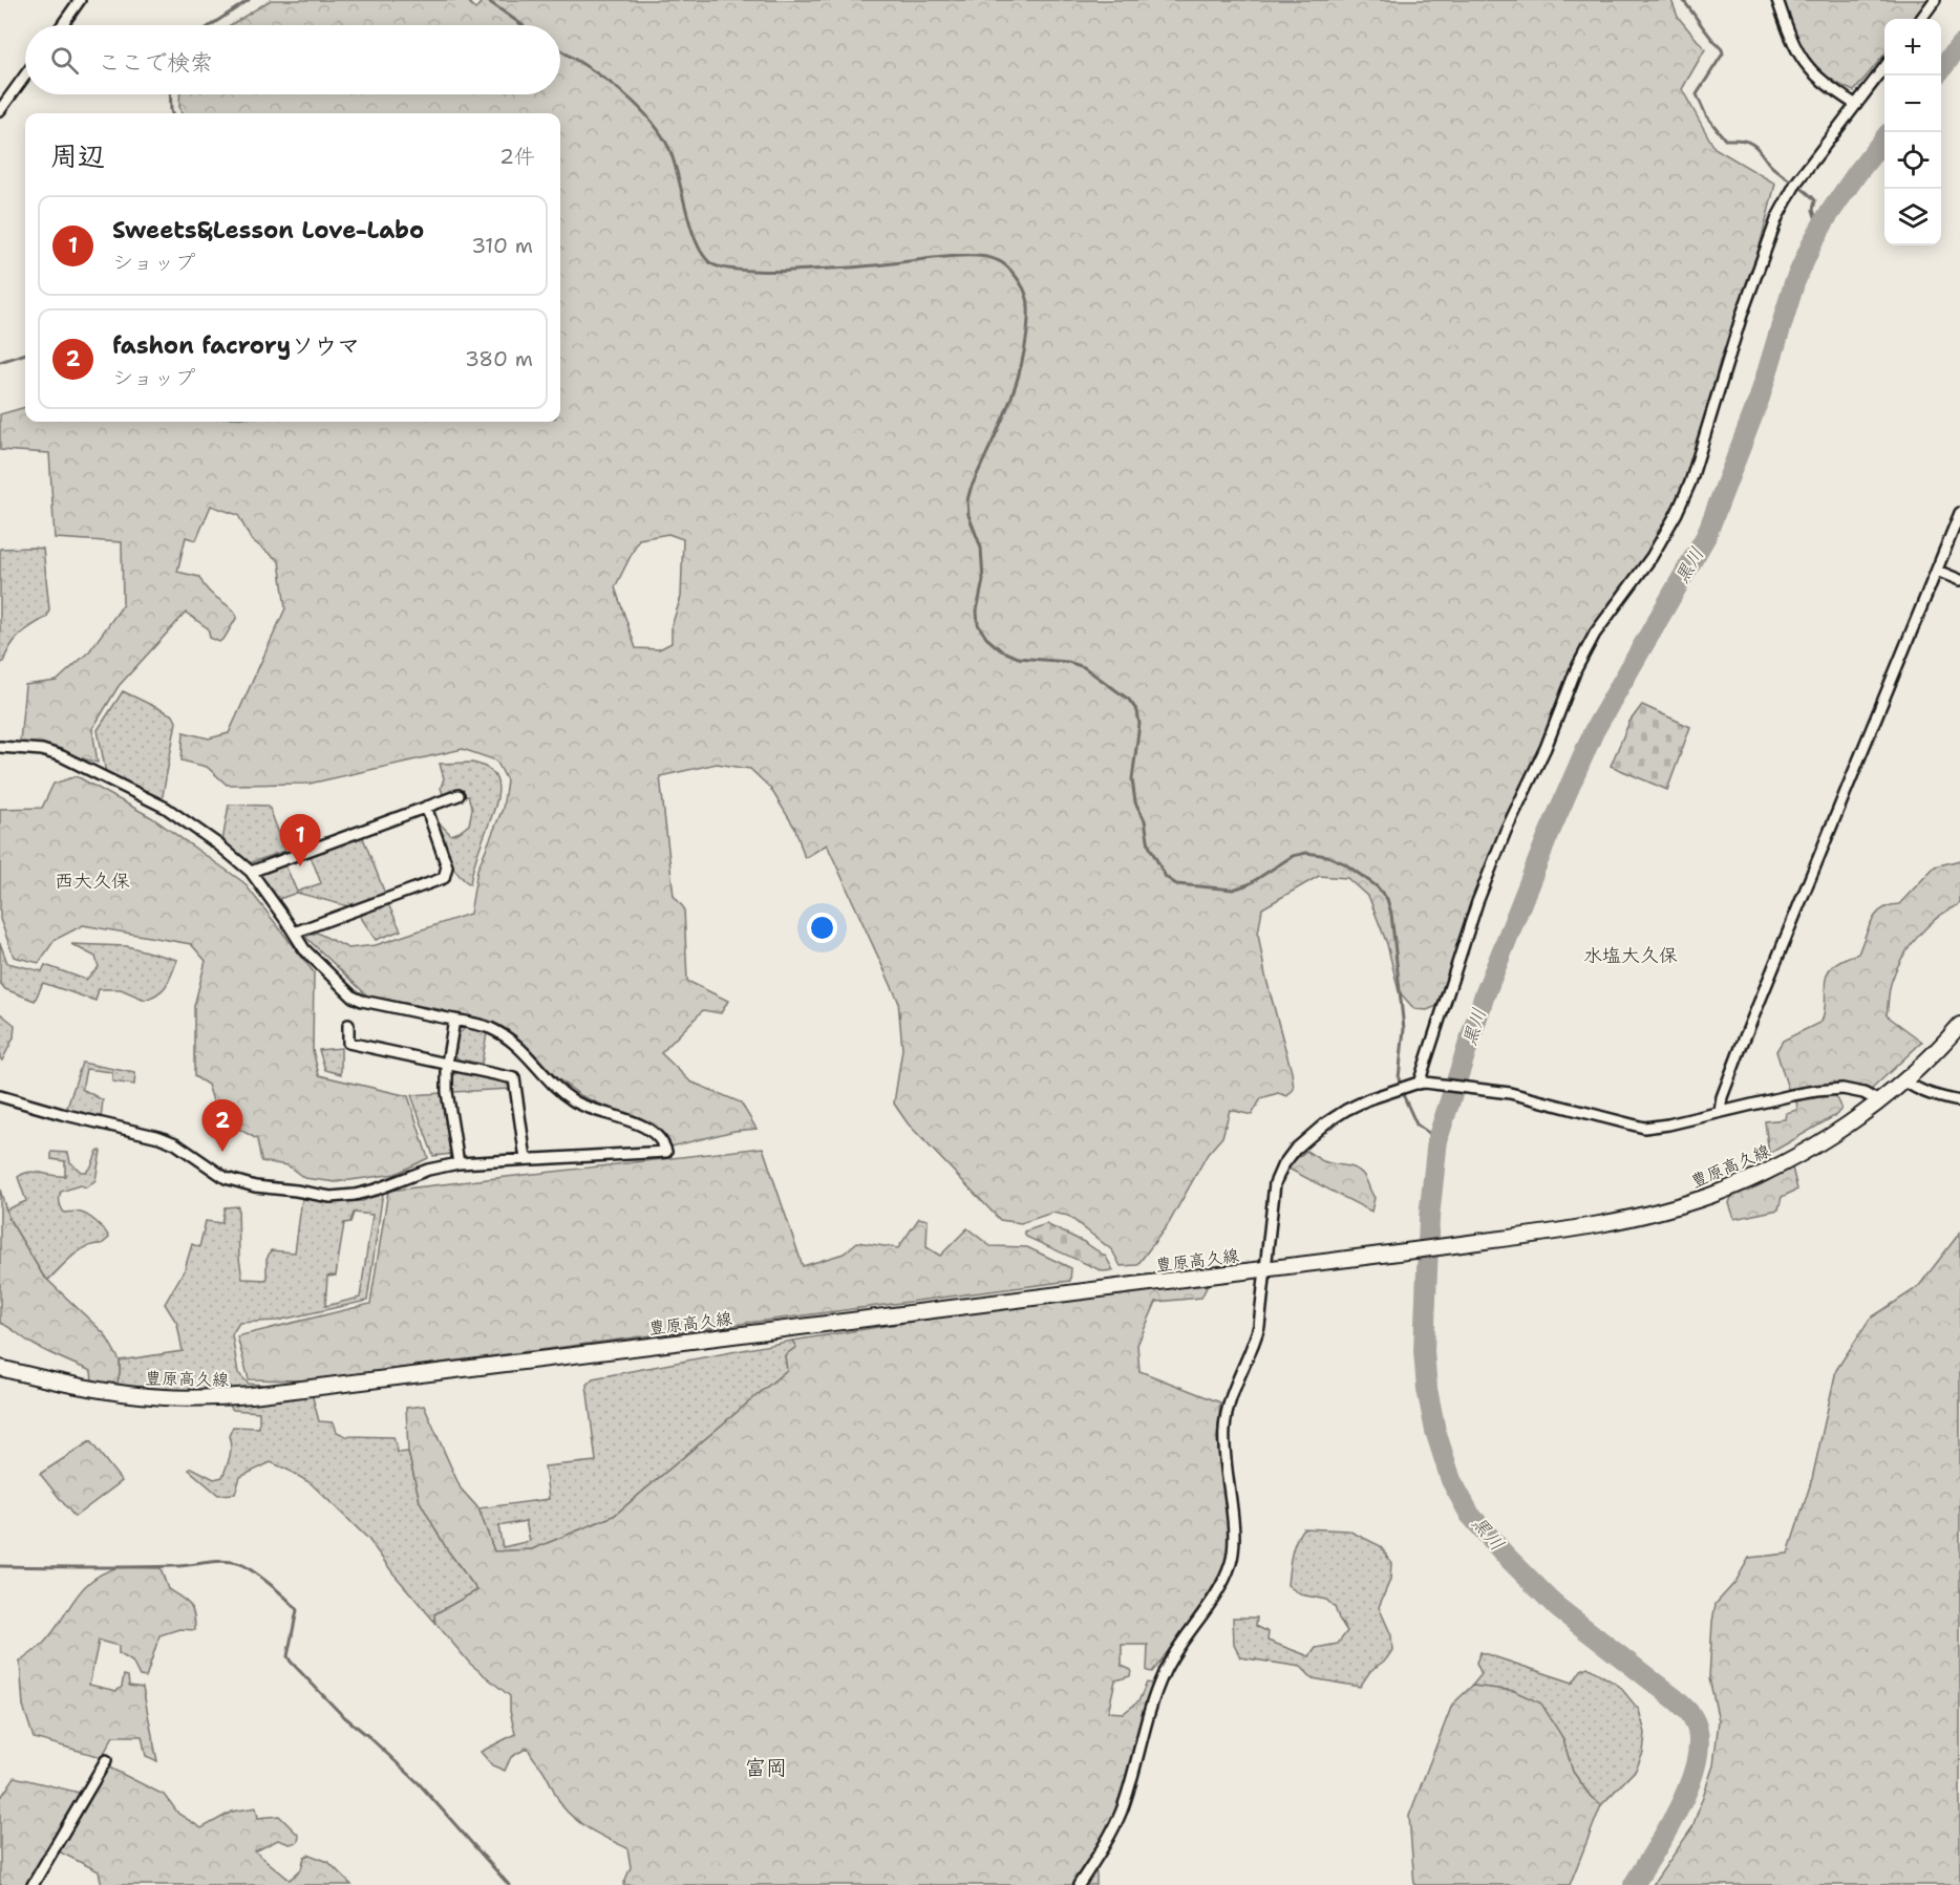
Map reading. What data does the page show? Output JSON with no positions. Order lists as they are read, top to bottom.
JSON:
{
  "streets": {
    "main road": ["豊原高久線"]
  },
  "districts": ["西大久保", "水塩大久保", "富岡"],
  "water": ["黒川"],
  "page": {
    "map_buttons": ["+", "−"],
    "search": "ここで検索",
    "heading": ["周辺", "2件"],
    "list": [
      {
        "mark": "1",
        "name": "Sweets&Lesson Love-Labo",
        "note": "ショップ",
        "value": "310 m"
      },
      {
        "mark": "2",
        "name": "fashon facroryソウマ",
        "note": "ショップ",
        "value": "380 m"
      }
    ],
    "pins": ["1", "2"]
  }
}
